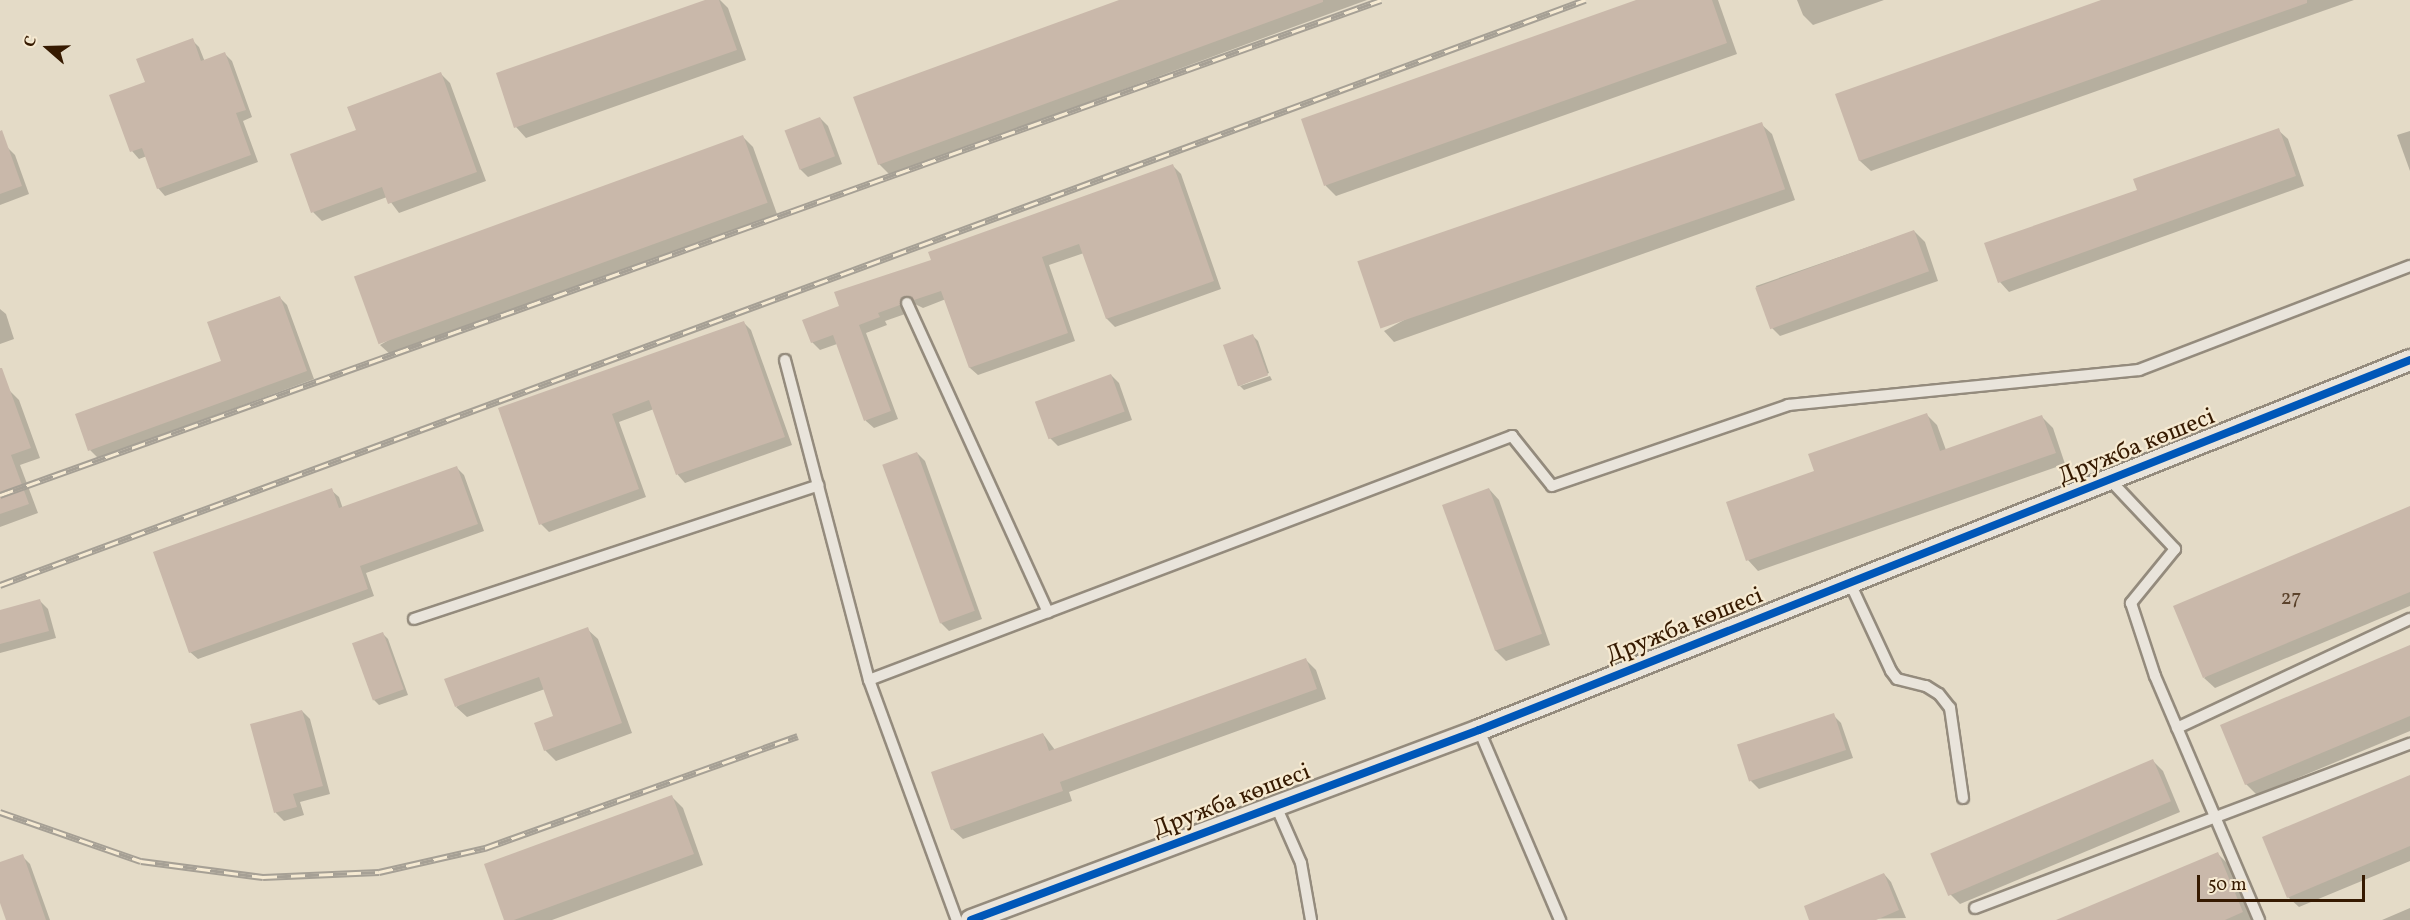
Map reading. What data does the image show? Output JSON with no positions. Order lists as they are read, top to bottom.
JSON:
{
  "streets": {
    "street": ["Дружба көшесі"]
  },
  "house_numbers": ["27"],
  "scale_bar": "50 m",
  "north": "left"
}
